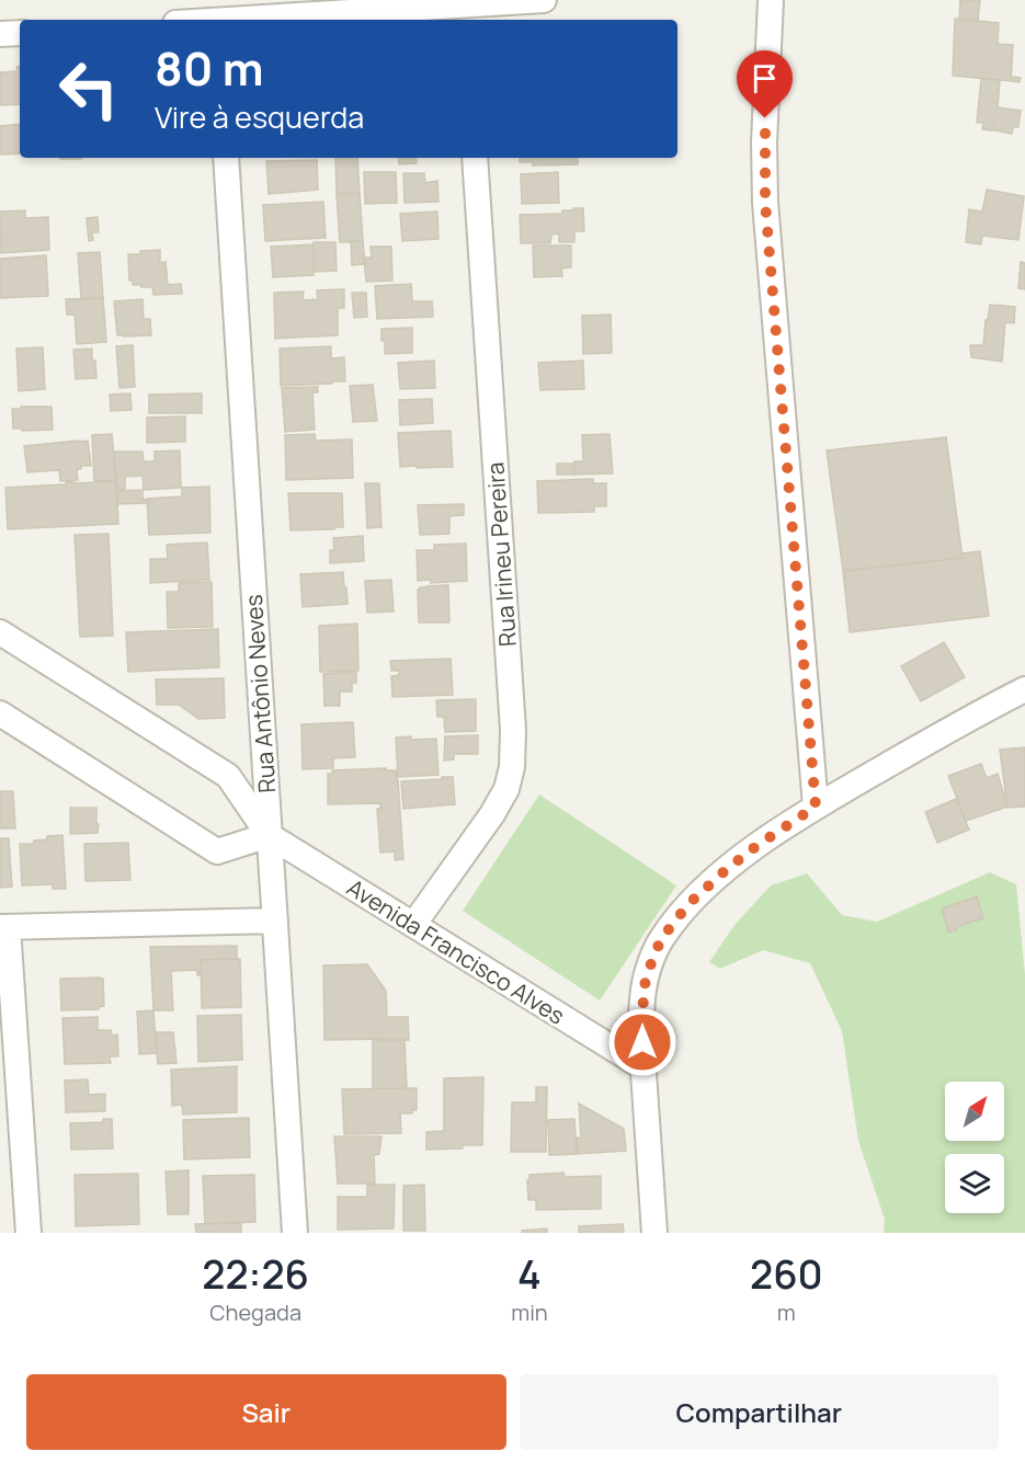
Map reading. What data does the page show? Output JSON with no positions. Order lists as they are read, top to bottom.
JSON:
{
  "streets": {
    "street": ["Rua Irineu Pereira", "Rua Antônio Neves", "Avenida Francisco Alves"]
  },
  "crossings": [
    ["Rua Irineu Pereira", "Avenida Francisco Alves"],
    ["Rua Antônio Neves", "Avenida Francisco Alves"]
  ],
  "north": "top right",
  "page": {
    "turn": ["80 m", "Vire à esquerda"],
    "eta": [
      "22:26",
      "Chegada",
      "4",
      "min",
      "260",
      "m"
    ],
    "buttons": ["Sair", "Compartilhar"]
  }
}
